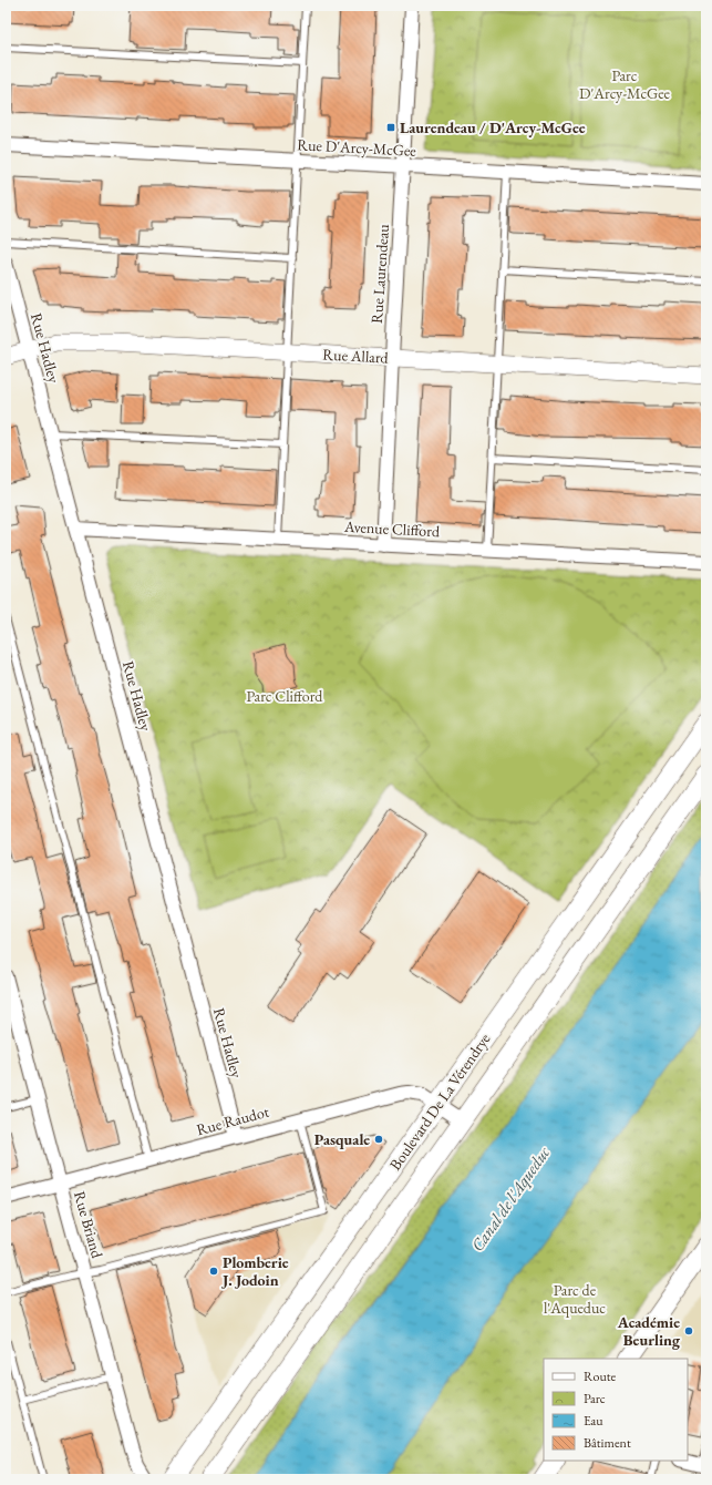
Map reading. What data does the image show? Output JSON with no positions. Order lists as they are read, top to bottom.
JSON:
{
  "streets": {
    "main road": ["Boulevard De La Vérendrye"],
    "street": [
      "Rue D'Arcy-McGee",
      "Rue Laurendeau",
      "Rue Hadley",
      "Rue Allard",
      "Avenue Clifford",
      "Rue Raudot",
      "Rue Briand"
    ]
  },
  "crossings": [
    ["Rue D'Arcy-McGee", "Rue Laurendeau"],
    ["Rue Laurendeau", "Rue Allard"],
    ["Rue Laurendeau", "Avenue Clifford"],
    ["Rue Hadley", "Rue Allard"],
    ["Rue Hadley", "Avenue Clifford"],
    ["Rue Hadley", "Rue Raudot"],
    ["Boulevard De La Vérendrye", "Rue Raudot"],
    ["Rue Raudot", "Rue Briand"]
  ],
  "water": ["Canal de l'Aqueduc"],
  "parks": ["Parc D'Arcy-McGee", "Parc Clifford", "Parc de l'Aqueduc"],
  "places": {
    "transit": ["Laurendeau / D'Arcy-McGee"],
    "other": ["Pasquale", "Plomberie J. Jodoin", "Académie Beurling"]
  },
  "legend": [
    "Route",
    "Parc",
    "Eau",
    "Bâtiment"
  ]
}
